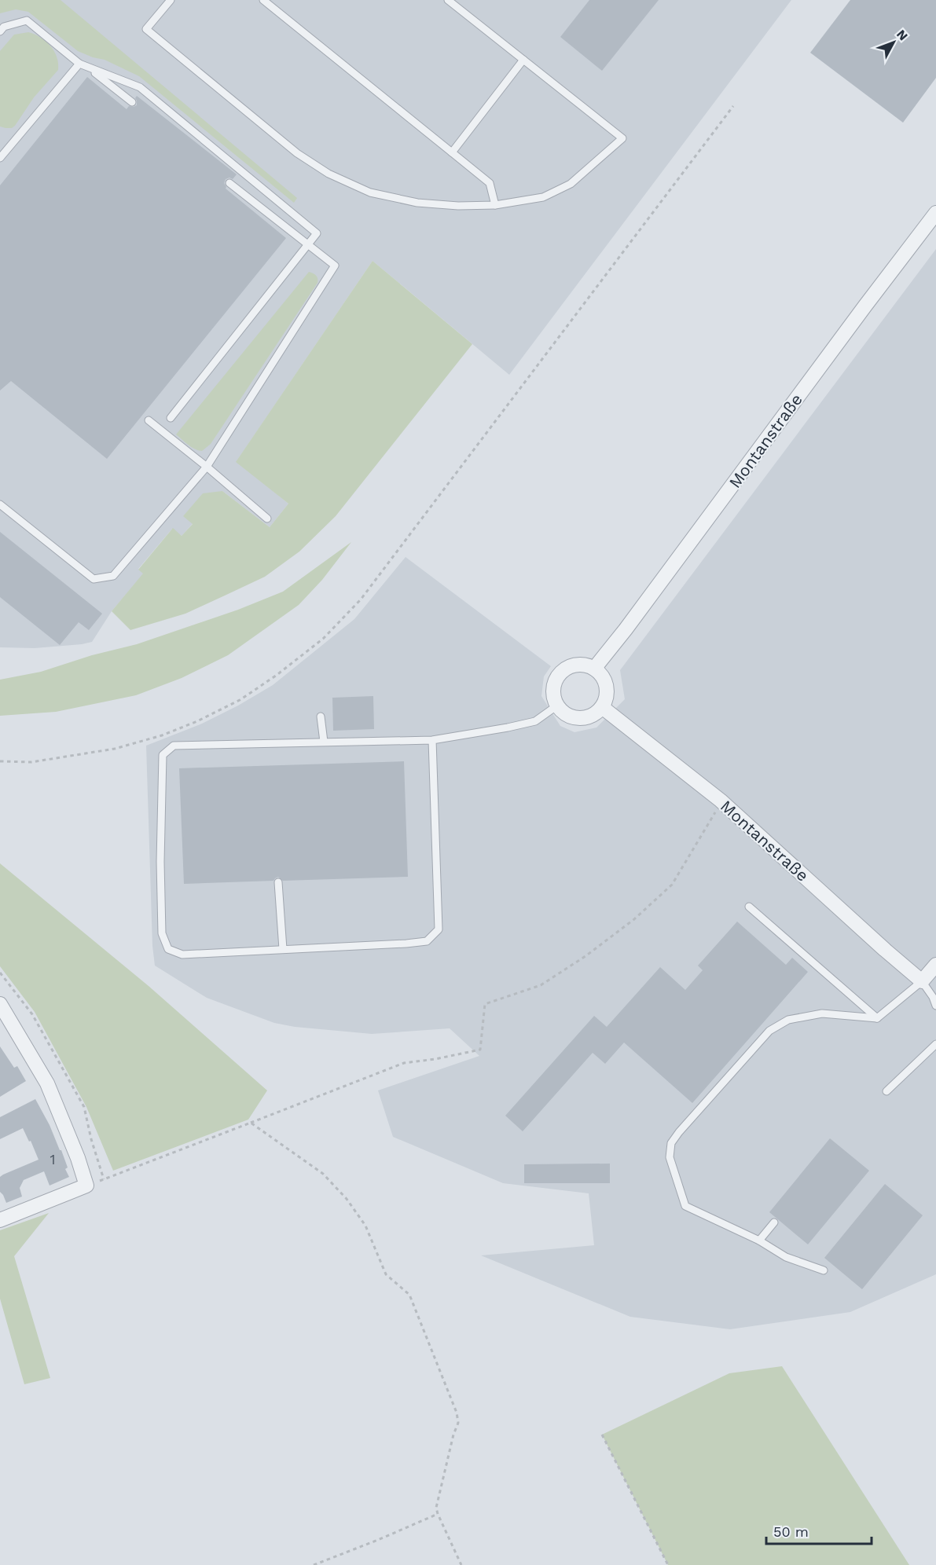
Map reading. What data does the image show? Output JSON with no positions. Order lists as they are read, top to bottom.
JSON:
{
  "streets": {
    "street": ["Montanstraße"]
  },
  "house_numbers": ["1"],
  "scale_bar": "50 m",
  "north": "top right"
}
